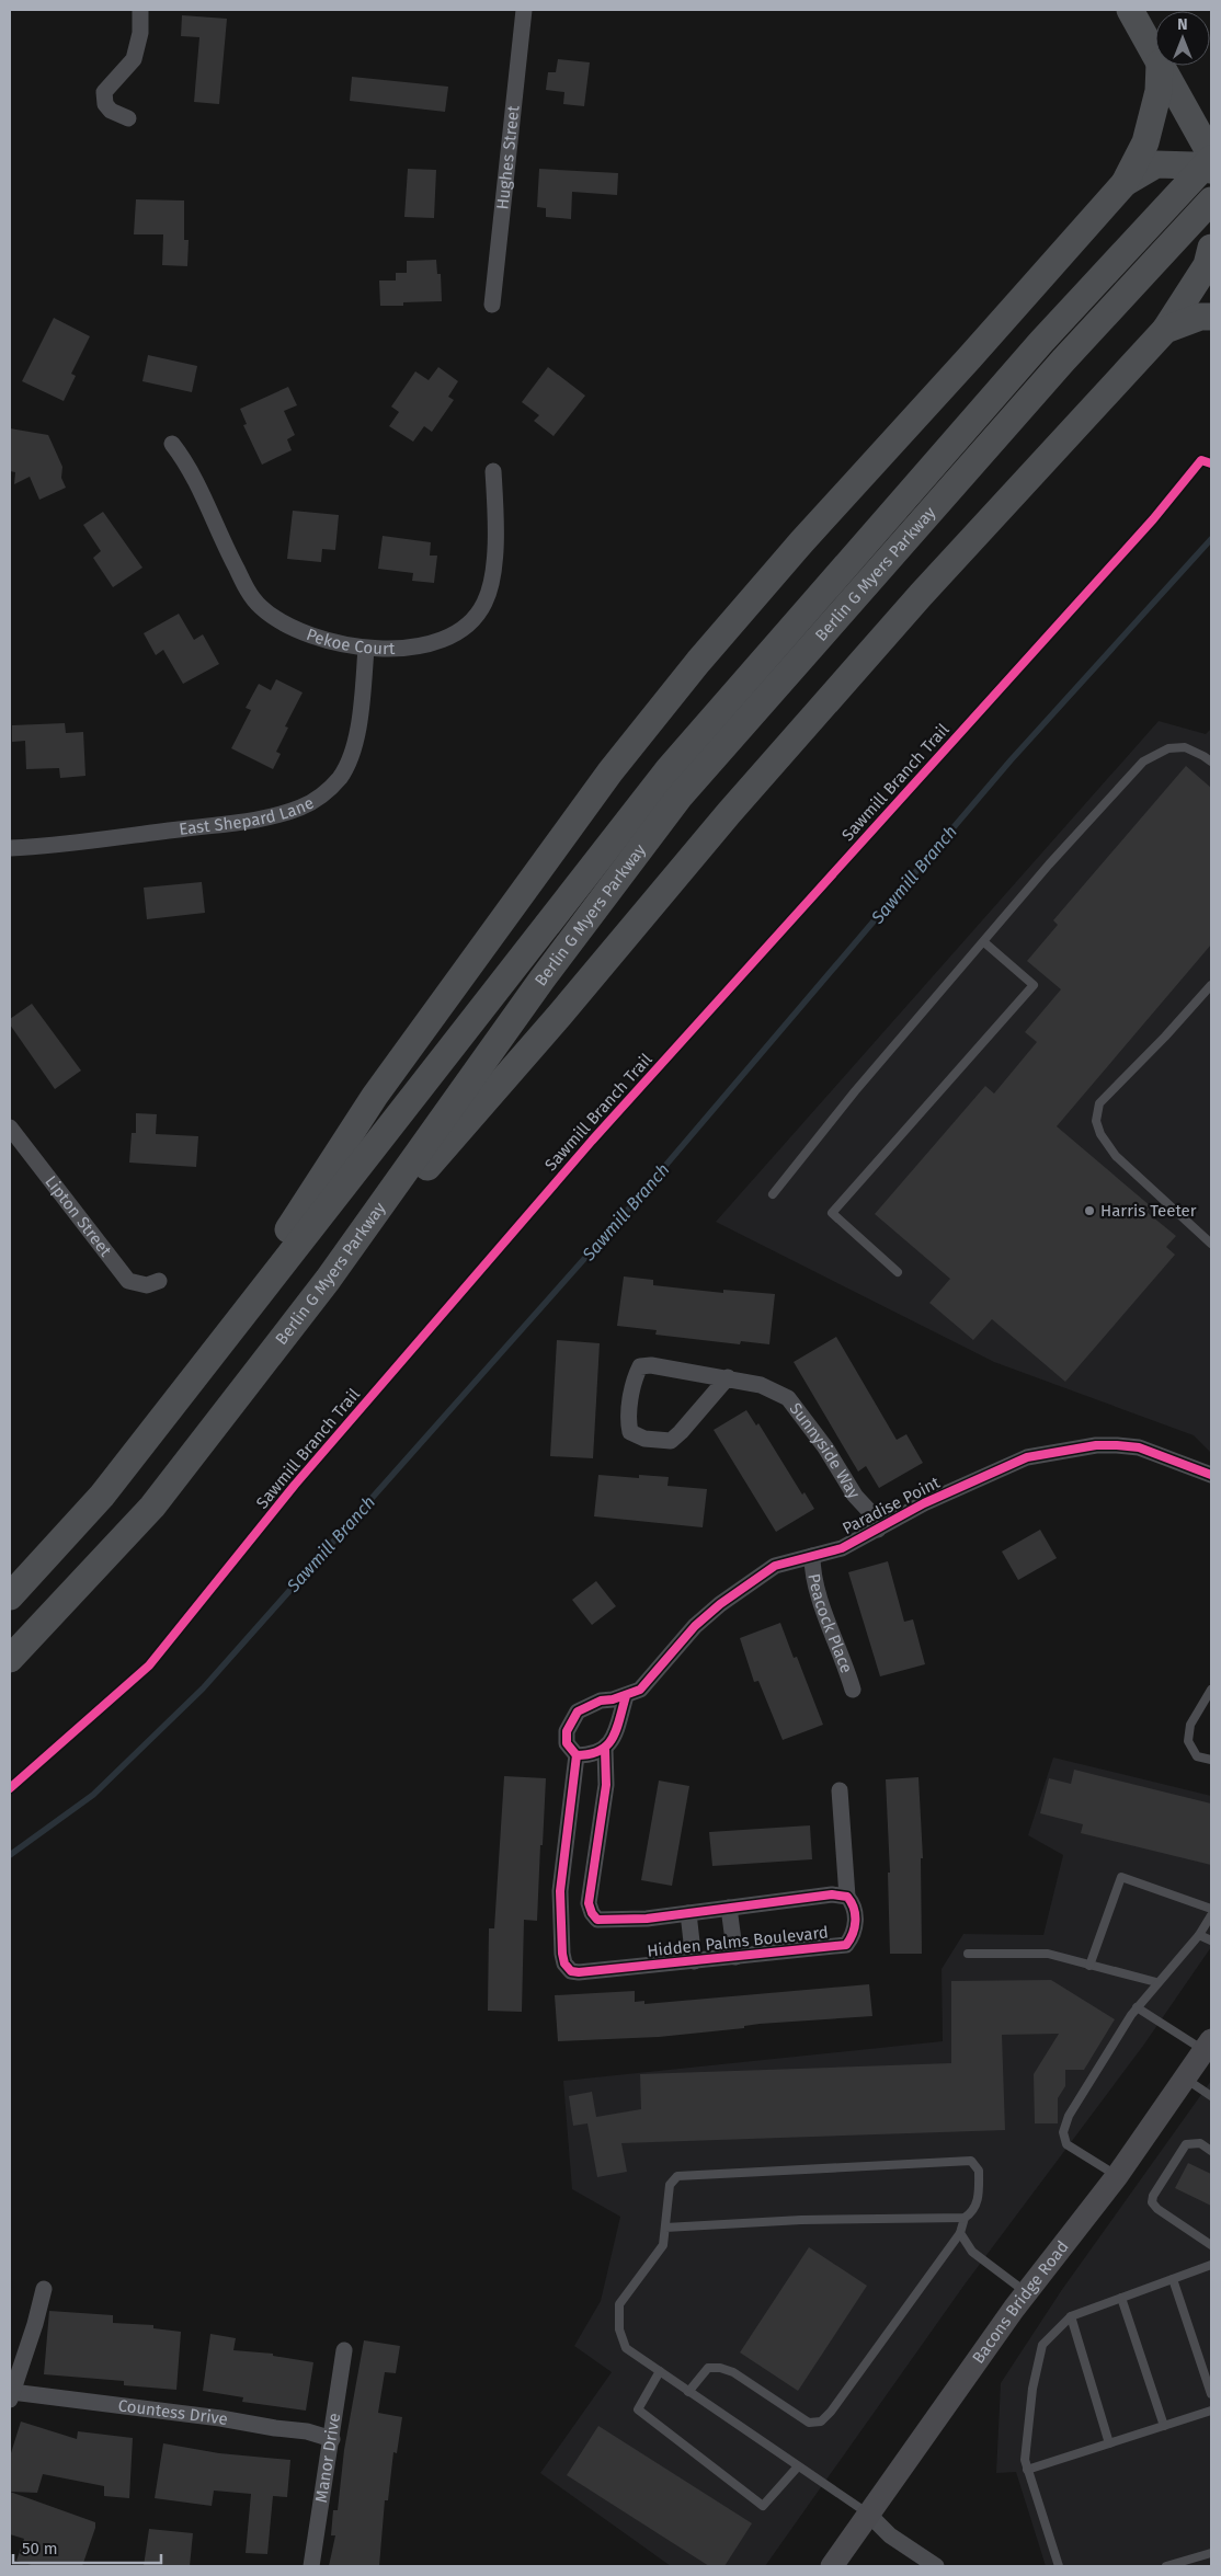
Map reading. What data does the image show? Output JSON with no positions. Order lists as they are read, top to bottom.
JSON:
{
  "streets": {
    "main road": ["Berlin G Myers Parkway", "Bacons Bridge Road"],
    "street": [
      "Hughes Street",
      "Pekoe Court",
      "East Shepard Lane",
      "Lipton Street",
      "Sunnyside Way",
      "Paradise Point",
      "Peacock Place",
      "Hidden Palms Boulevard",
      "Countess Drive",
      "Manor Drive"
    ],
    "cycle path": ["Sawmill Branch Trail"]
  },
  "crossings": [
    ["Pekoe Court", "East Shepard Lane"],
    ["Sunnyside Way", "Paradise Point"],
    ["Paradise Point", "Peacock Place"],
    ["Paradise Point", "Hidden Palms Boulevard"],
    ["Countess Drive", "Manor Drive"]
  ],
  "water": ["Sawmill Branch"],
  "places": ["Harris Teeter"],
  "scale_bar": "50 m",
  "north": "top"
}
